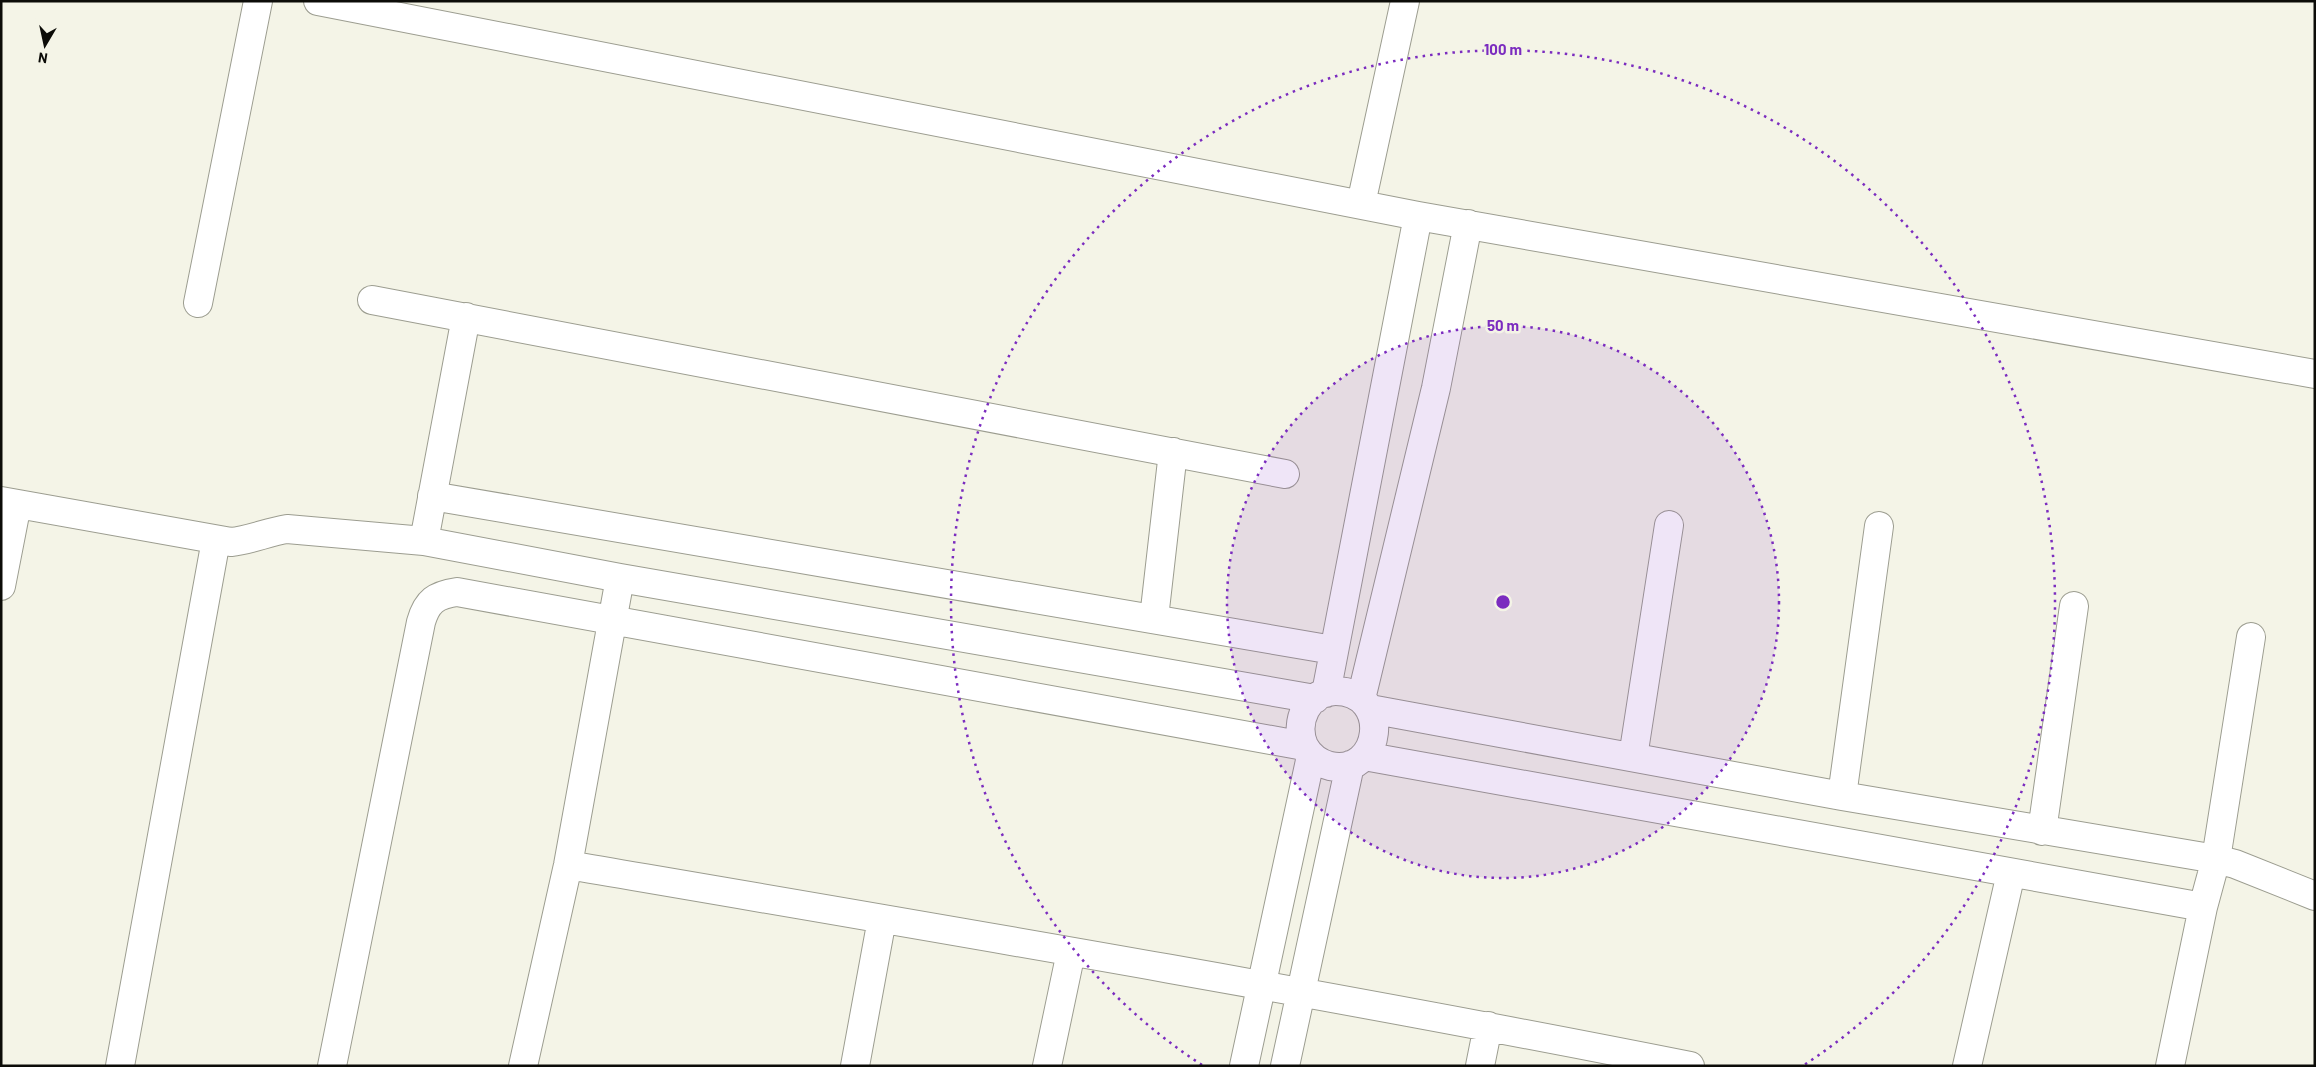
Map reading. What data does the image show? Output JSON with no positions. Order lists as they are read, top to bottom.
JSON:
{
  "north": "bottom",
  "rings": ["100 m", "50 m"]
}
